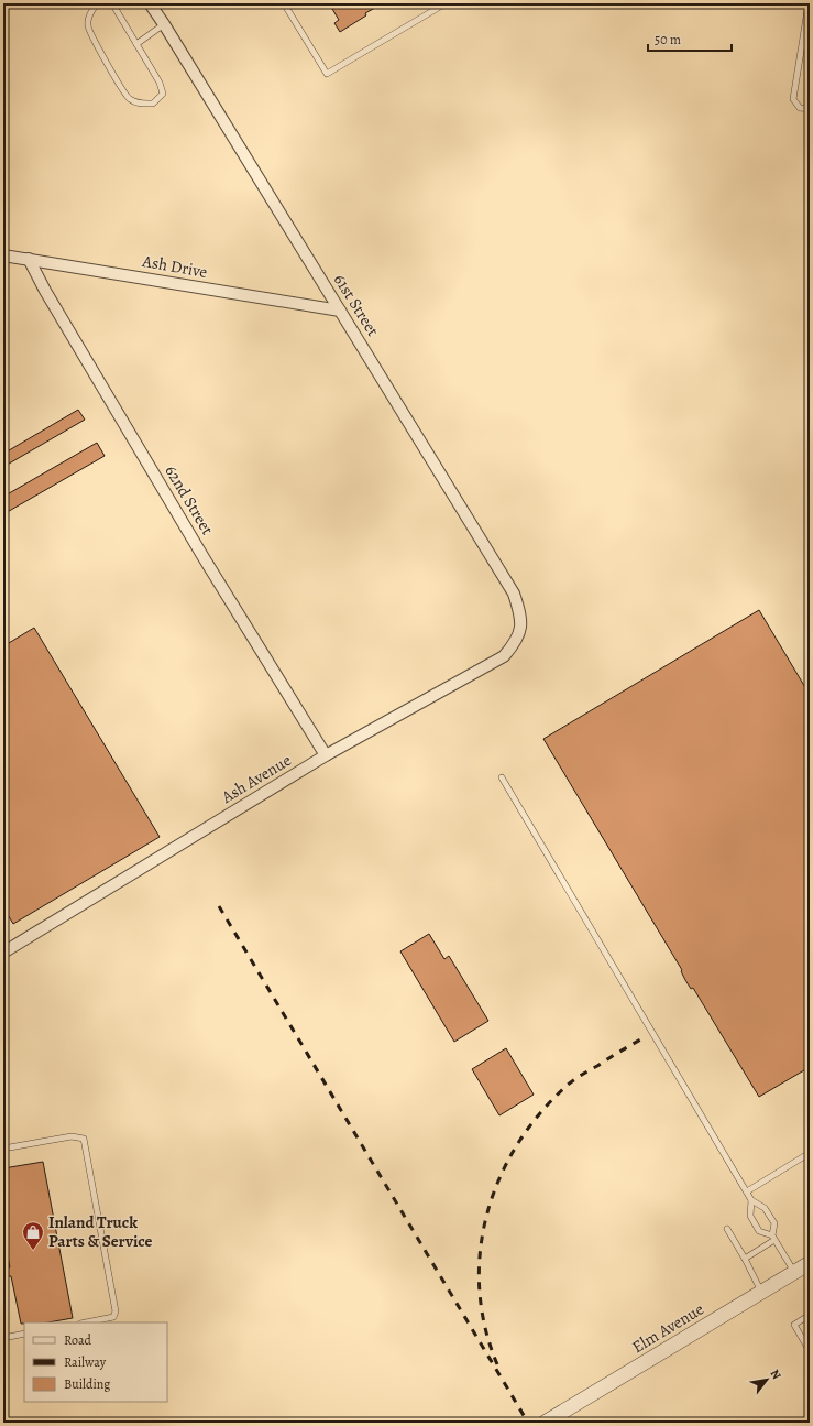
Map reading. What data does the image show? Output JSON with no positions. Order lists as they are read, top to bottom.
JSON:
{
  "streets": {
    "street": [
      "Ash Drive",
      "61st Street",
      "62nd Street",
      "Ash Avenue",
      "Elm Avenue"
    ]
  },
  "crossings": [
    ["Ash Drive", "61st Street"],
    ["Ash Drive", "62nd Street"],
    ["61st Street", "Ash Avenue"],
    ["62nd Street", "Ash Avenue"]
  ],
  "places": {
    "shop": ["Inland Truck Parts & Service"]
  },
  "legend": ["Road", "Railway", "Building"],
  "scale_bar": "50 m",
  "north": "top right"
}
